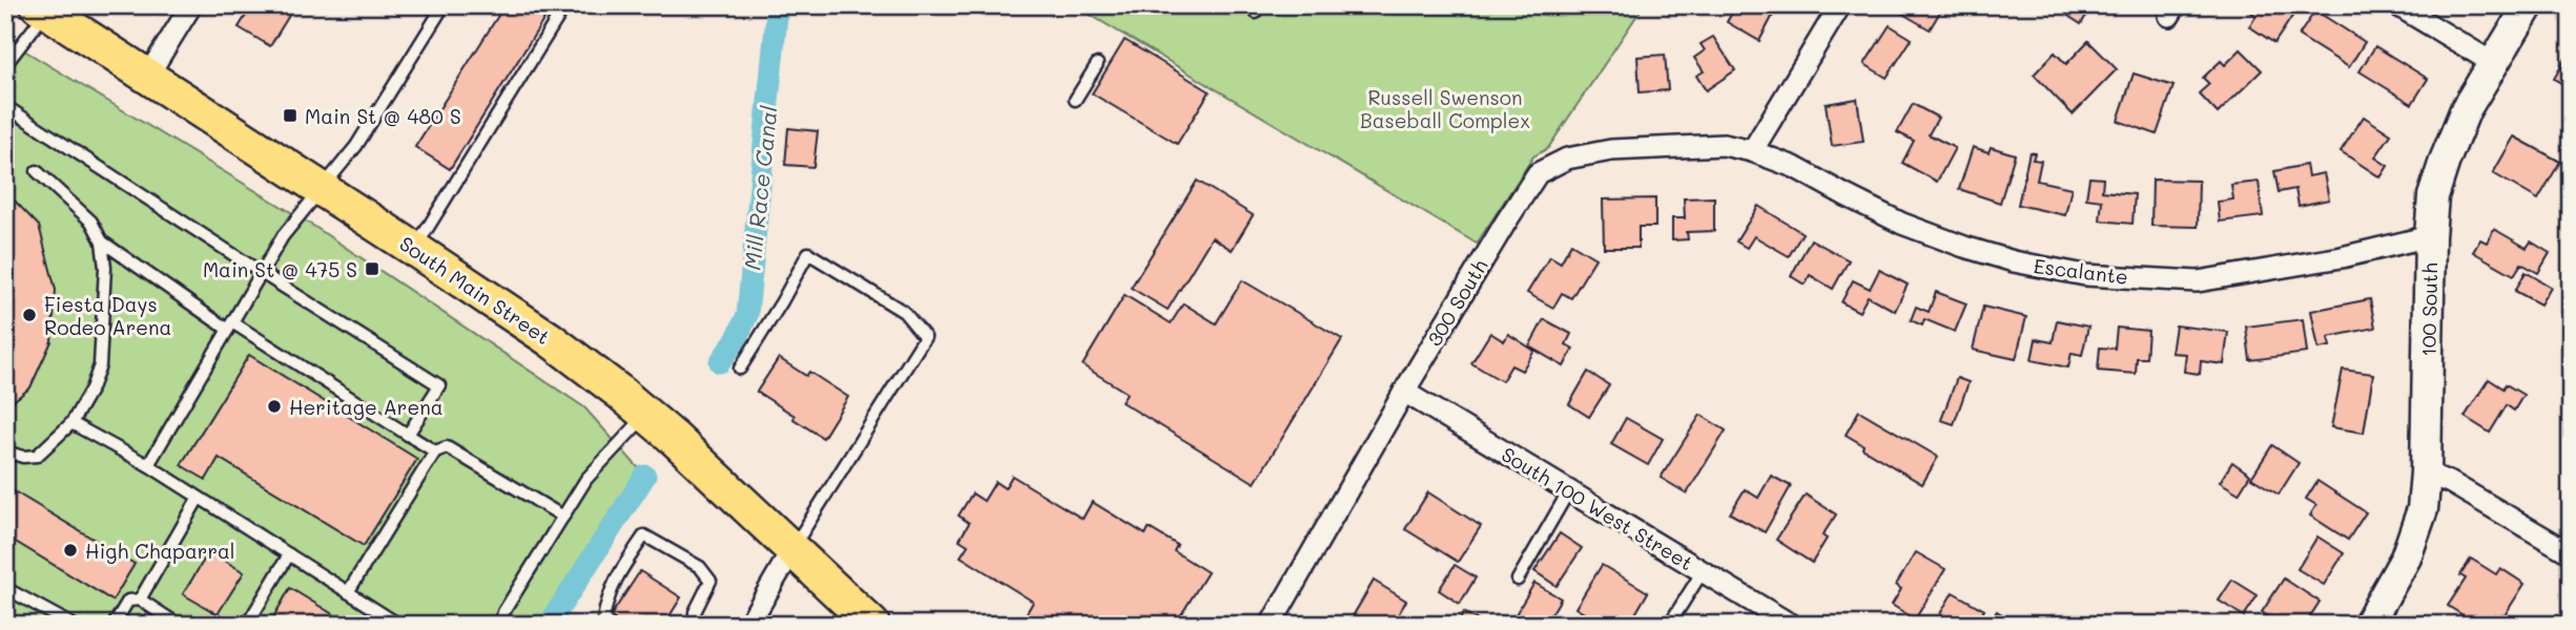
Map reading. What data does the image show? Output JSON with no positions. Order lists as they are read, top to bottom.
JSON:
{
  "streets": {
    "main road": ["South Main Street"],
    "street": [
      "Escalante",
      "300 South",
      "100 South",
      "South 100 West Street"
    ]
  },
  "crossings": [
    ["Escalante", "300 South"],
    ["Escalante", "100 South"],
    ["300 South", "South 100 West Street"]
  ],
  "water": ["Mill Race Canal"],
  "parks": ["Russell Swenson Baseball Complex"],
  "places": {
    "transit": ["Main St @ 480 S", "Main St @ 475 S"],
    "other": ["Fiesta Days Rodeo Arena", "Heritage Arena", "High Chaparral"]
  }
}
